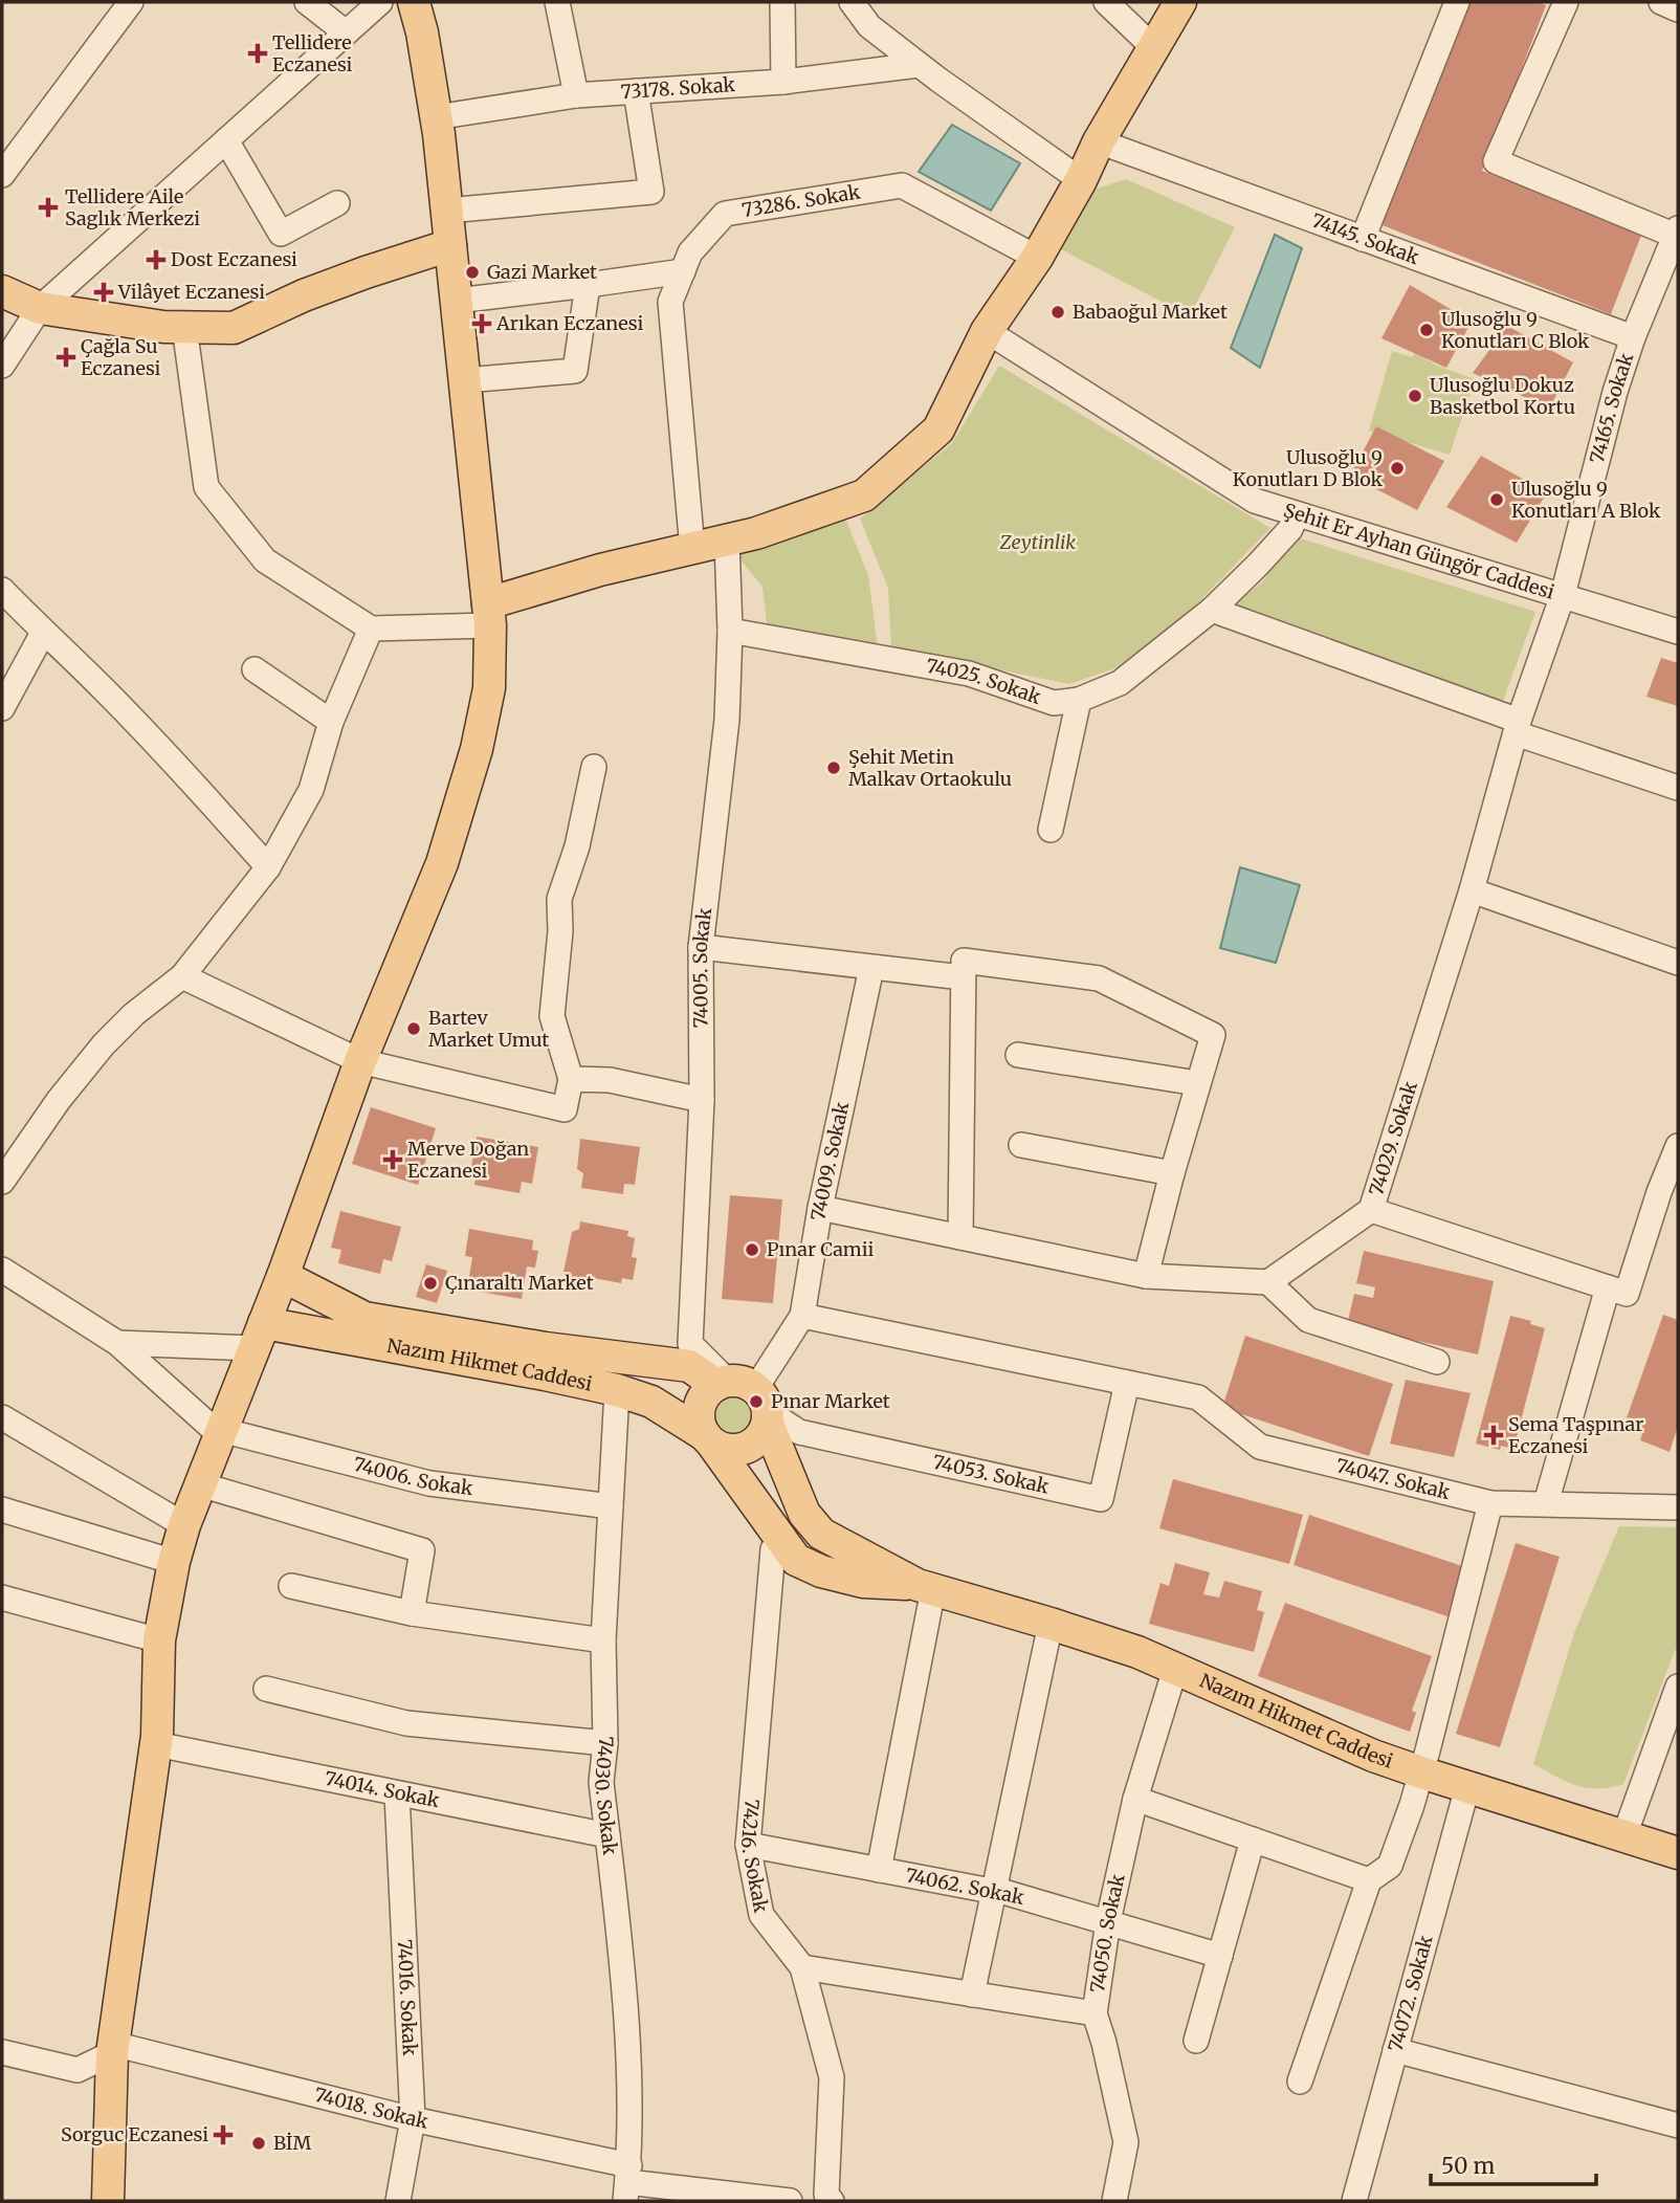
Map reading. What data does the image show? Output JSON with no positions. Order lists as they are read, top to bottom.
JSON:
{
  "streets": {
    "main road": ["Nazım Hikmet Caddesi"],
    "street": [
      "73178. Sokak",
      "73286. Sokak",
      "74145. Sokak",
      "74165. Sokak",
      "Şehit Er Ayhan Güngör Caddesi",
      "74025. Sokak",
      "74005. Sokak",
      "74029. Sokak",
      "74009. Sokak",
      "74053. Sokak",
      "74006. Sokak",
      "74047. Sokak",
      "74014. Sokak",
      "74030. Sokak",
      "74216. Sokak",
      "74062. Sokak",
      "74050. Sokak",
      "74072. Sokak",
      "74016. Sokak",
      "74018. Sokak"
    ]
  },
  "crossings": [
    ["74145. Sokak", "74165. Sokak"],
    ["74165. Sokak", "Şehit Er Ayhan Güngör Caddesi"],
    ["74165. Sokak", "74029. Sokak"],
    ["Şehit Er Ayhan Güngör Caddesi", "74025. Sokak"],
    ["Şehit Er Ayhan Güngör Caddesi", "74029. Sokak"],
    ["74025. Sokak", "74005. Sokak"],
    ["74005. Sokak", "74009. Sokak"],
    ["74005. Sokak", "Nazım Hikmet Caddesi"],
    ["74005. Sokak", "74053. Sokak"],
    ["74009. Sokak", "Nazım Hikmet Caddesi"],
    ["74009. Sokak", "74053. Sokak"],
    ["74009. Sokak", "74047. Sokak"],
    ["Nazım Hikmet Caddesi", "74053. Sokak"],
    ["Nazım Hikmet Caddesi", "74030. Sokak"],
    ["Nazım Hikmet Caddesi", "74216. Sokak"],
    ["Nazım Hikmet Caddesi", "74050. Sokak"],
    ["Nazım Hikmet Caddesi", "74072. Sokak"],
    ["74053. Sokak", "74047. Sokak"],
    ["74006. Sokak", "74030. Sokak"],
    ["74014. Sokak", "74030. Sokak"],
    ["74014. Sokak", "74016. Sokak"],
    ["74030. Sokak", "74018. Sokak"],
    ["74216. Sokak", "74062. Sokak"],
    ["74062. Sokak", "74050. Sokak"],
    ["74016. Sokak", "74018. Sokak"]
  ],
  "parks": ["Zeytinlik"],
  "places": {
    "health": [
      "Tellidere Eczanesi",
      "Tellidere Aile Saglık Merkezi",
      "Dost Eczanesi",
      "Vilâyet Eczanesi",
      "Arıkan Eczanesi",
      "Çağla Su Eczanesi",
      "Merve Doğan Eczanesi",
      "Sema Taşpınar Eczanesi",
      "Sorguc Eczanesi"
    ],
    "other": [
      "Gazi Market",
      "Babaoğul Market",
      "Ulusoğlu 9 Konutları C Blok",
      "Ulusoğlu Dokuz Basketbol Kortu",
      "Ulusoğlu 9 Konutları D Blok",
      "Ulusoğlu 9 Konutları A Blok",
      "Şehit Metin Malkav Ortaokulu",
      "Bartev Market Umut",
      "Pınar Camii",
      "Çınaraltı Market",
      "Pınar Market",
      "BİM"
    ]
  },
  "scale_bar": "50 m"
}
